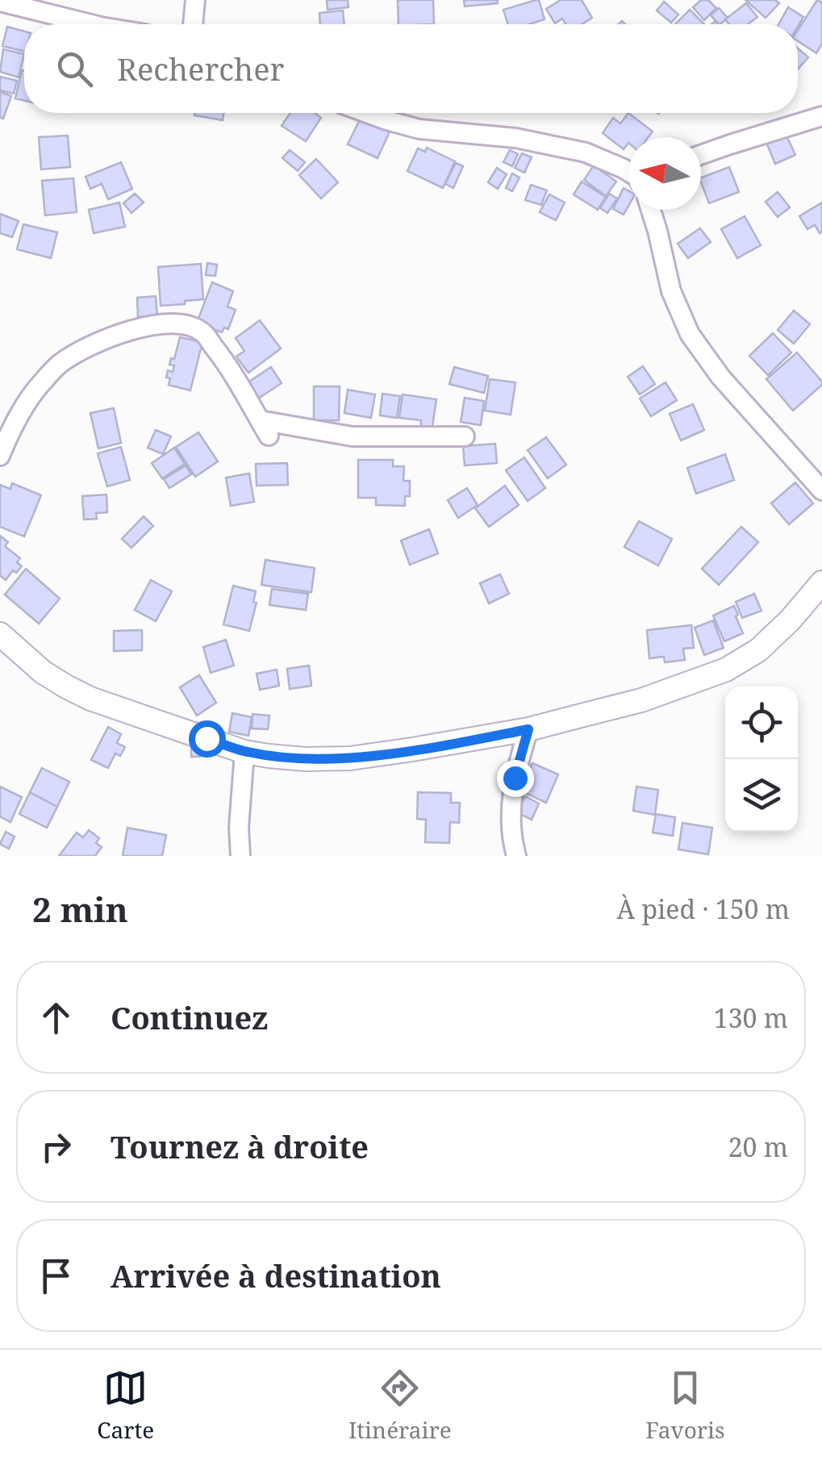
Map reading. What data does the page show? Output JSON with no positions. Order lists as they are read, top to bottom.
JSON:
{
  "north": "left",
  "page": {
    "search": "Rechercher",
    "heading": ["2 min", "À pied · 150 m"],
    "list": [
      ["Continuez", "130 m"],
      ["Tournez à droite", "20 m"],
      "Arrivée à destination"
    ],
    "nav": ["Carte", "Itinéraire", "Favoris"]
  }
}
